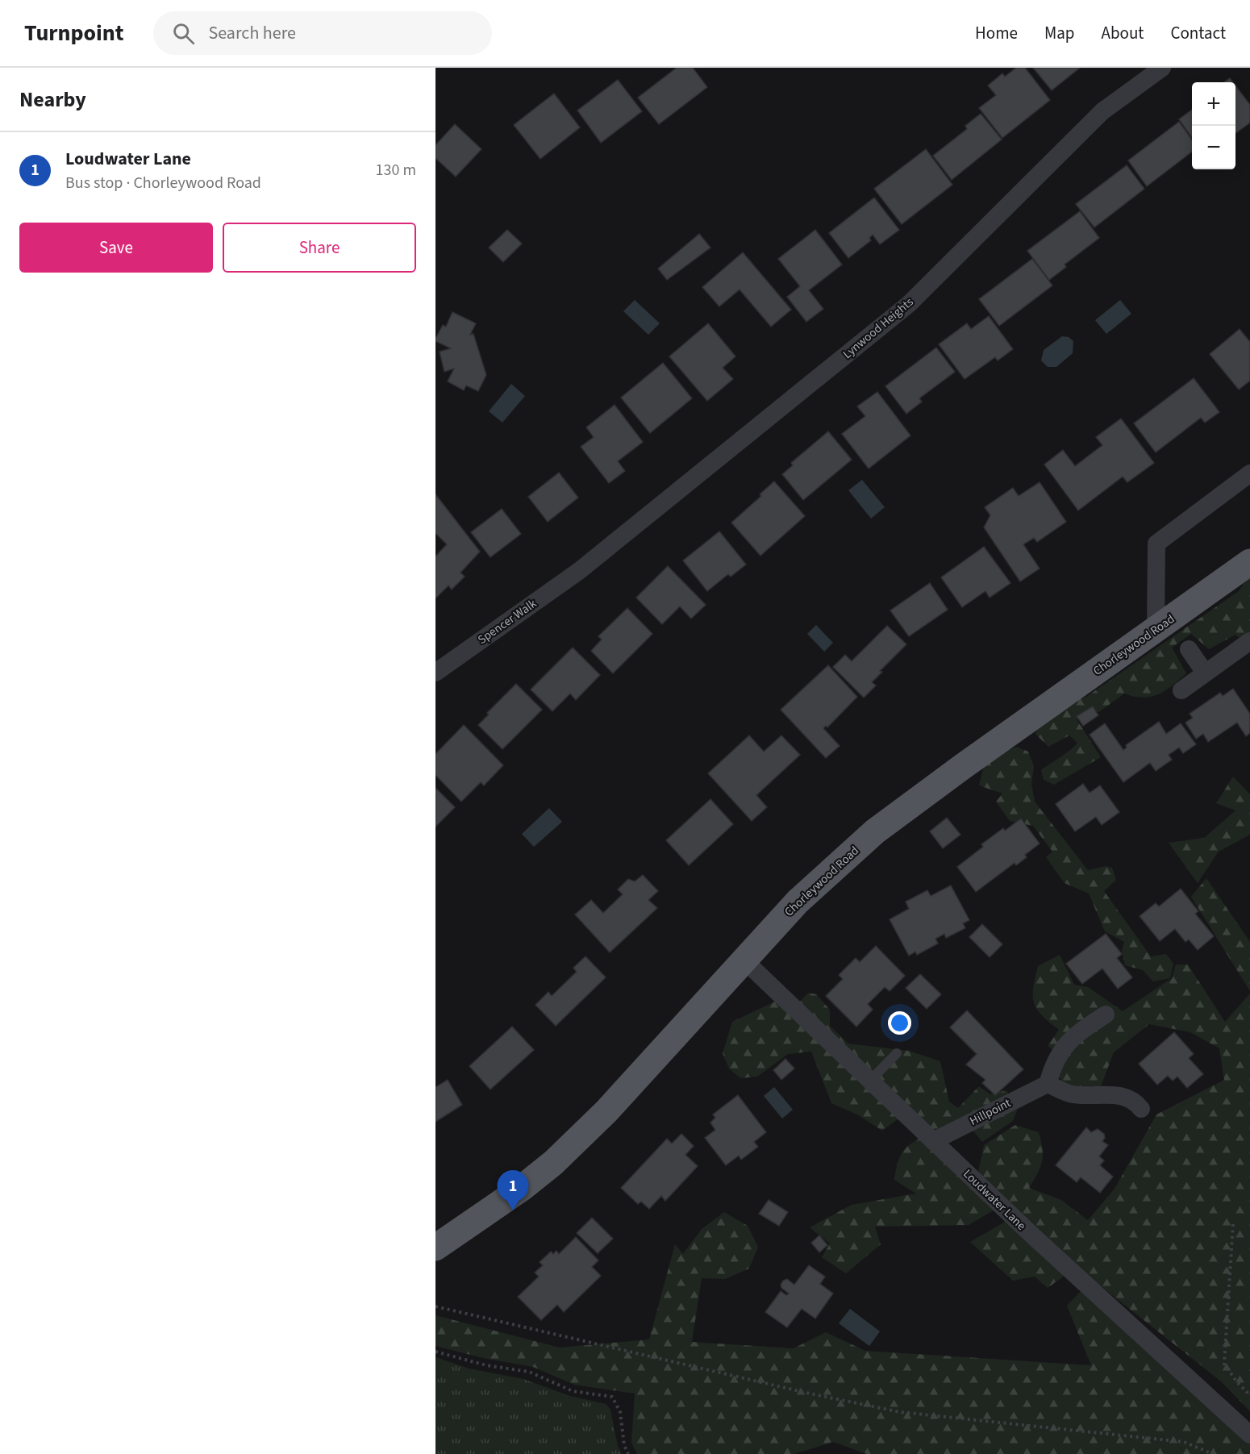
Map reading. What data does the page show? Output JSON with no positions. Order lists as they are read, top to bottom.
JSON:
{
  "streets": {
    "main road": ["Chorleywood Road"],
    "street": [
      "Lynwood Heights",
      "Spencer Walk",
      "Hillpoint",
      "Loudwater Lane"
    ]
  },
  "crossings": [
    ["Lynwood Heights", "Spencer Walk"],
    ["Chorleywood Road", "Loudwater Lane"],
    ["Hillpoint", "Loudwater Lane"]
  ],
  "page": {
    "header": "Turnpoint",
    "search": "Search here",
    "nav": [
      "Home",
      "Map",
      "About",
      "Contact"
    ],
    "heading": "Nearby",
    "map_buttons": ["+", "−"],
    "list": [
      {
        "mark": "1",
        "name": "Loudwater Lane",
        "note": "Bus stop · Chorleywood Road",
        "value": "130 m"
      }
    ],
    "buttons": ["Save", "Share"],
    "pins": "1"
  }
}
